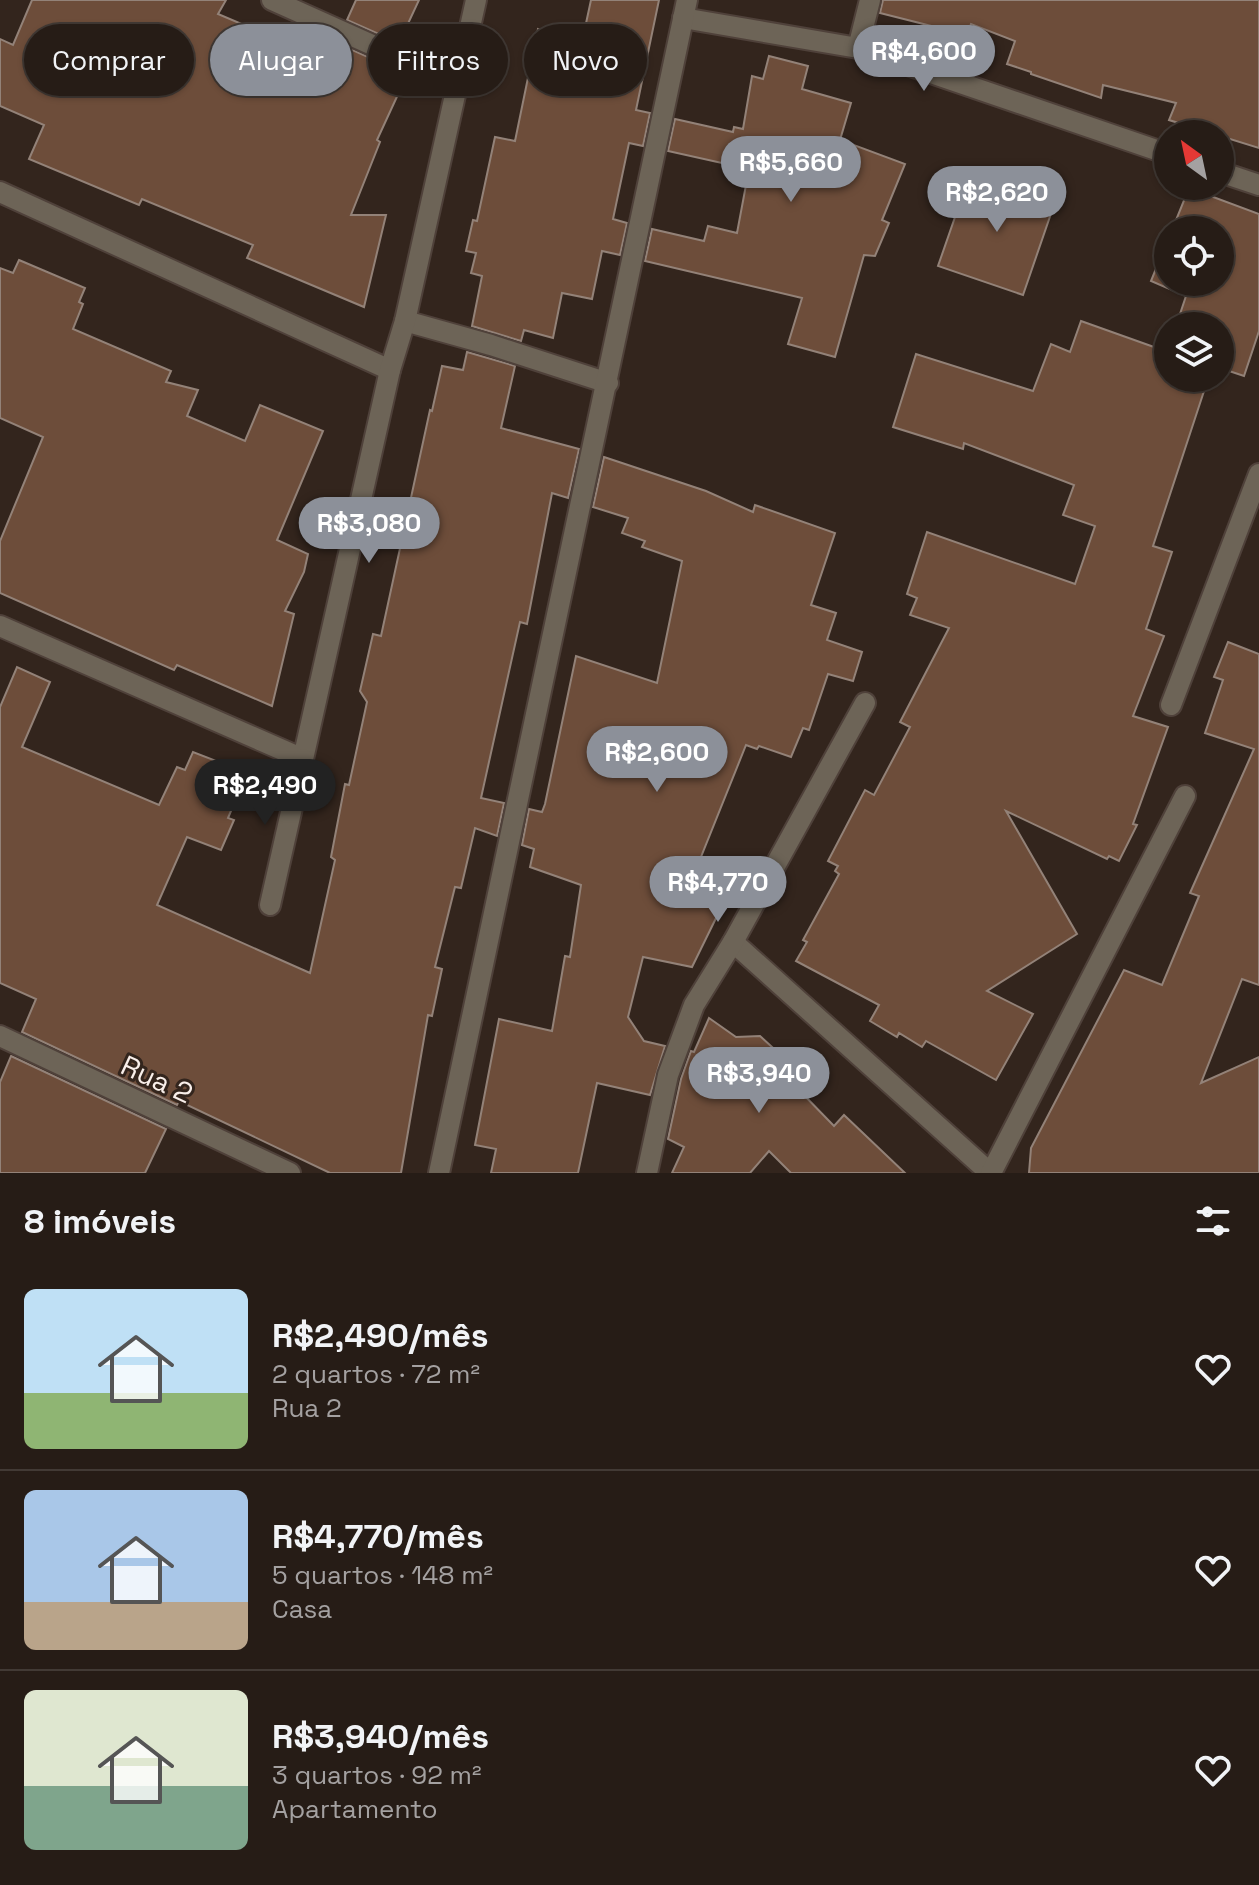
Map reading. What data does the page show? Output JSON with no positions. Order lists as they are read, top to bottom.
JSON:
{
  "streets": {
    "street": ["Rua 2"]
  },
  "north": "top left",
  "page": {
    "chip": [
      "Comprar",
      "Alugar",
      "Filtros",
      "Novo"
    ],
    "price": [
      "R$4,600",
      "R$5,660",
      "R$2,620",
      "R$3,080",
      "R$2,600",
      "R$2,490",
      "R$4,770",
      "R$3,940"
    ],
    "heading": "8 imóveis",
    "list": [
      {
        "name": "R$2,490/mês",
        "note": "2 quartos · 72 m² · Rua 2"
      },
      {
        "name": "R$4,770/mês",
        "note": "5 quartos · 148 m² · Casa"
      },
      {
        "name": "R$3,940/mês",
        "note": "3 quartos · 92 m² · Apartamento"
      }
    ]
  }
}
